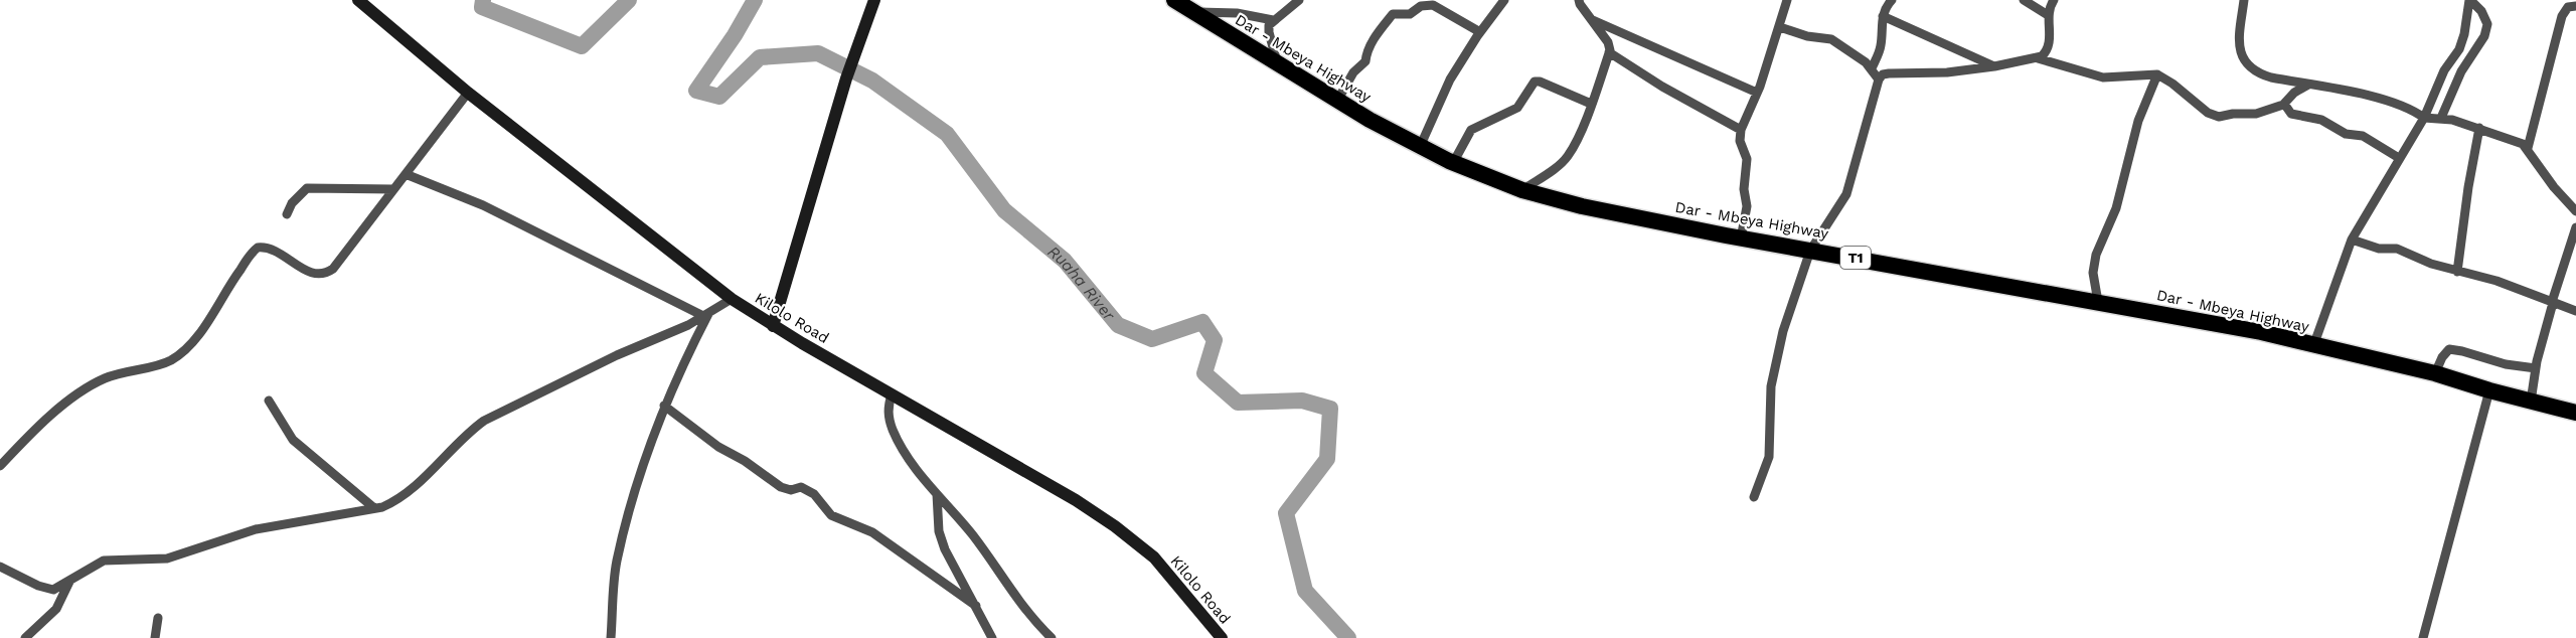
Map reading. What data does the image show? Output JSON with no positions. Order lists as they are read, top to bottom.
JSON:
{
  "streets": {
    "highway": ["Dar - Mbeya Highway", "T1"],
    "main road": ["Kilolo Road"]
  },
  "water": ["Ruaha River"]
}
